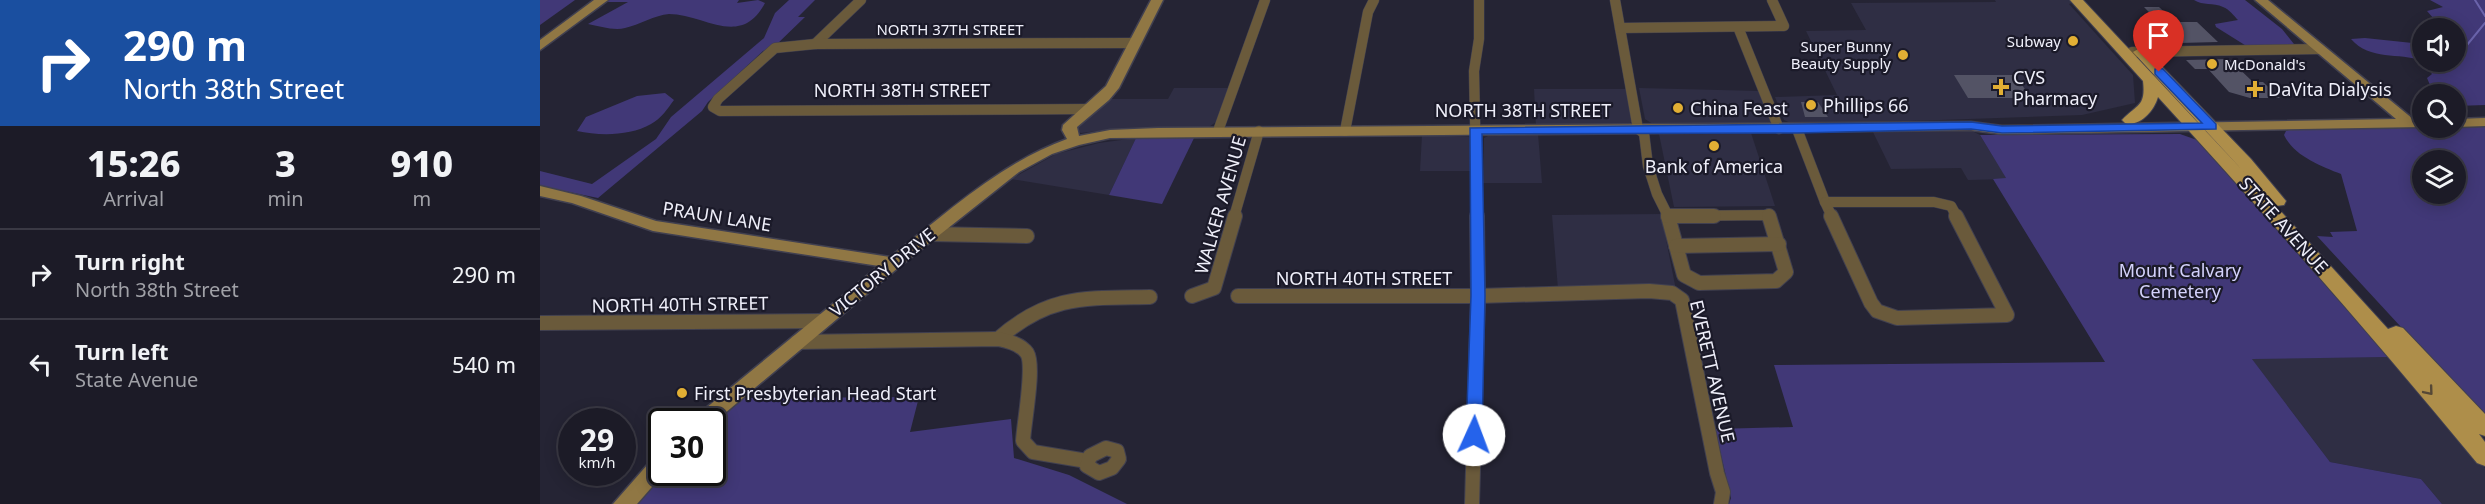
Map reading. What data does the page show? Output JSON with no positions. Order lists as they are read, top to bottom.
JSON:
{
  "streets": {
    "main road": [
      "NORTH 38TH STREET",
      "PRAUN LANE",
      "STATE AVENUE",
      "VICTORY DRIVE"
    ],
    "street": [
      "NORTH 37TH STREET",
      "WALKER AVENUE",
      "NORTH 40TH STREET",
      "EVERETT AVENUE"
    ]
  },
  "crossings": [
    ["NORTH 37TH STREET", "NORTH 38TH STREET"],
    ["NORTH 38TH STREET", "WALKER AVENUE"],
    ["NORTH 38TH STREET", "STATE AVENUE"],
    ["NORTH 38TH STREET", "VICTORY DRIVE"],
    ["NORTH 38TH STREET", "EVERETT AVENUE"],
    ["PRAUN LANE", "VICTORY DRIVE"],
    ["VICTORY DRIVE", "NORTH 40TH STREET"],
    ["NORTH 40TH STREET", "EVERETT AVENUE"]
  ],
  "parks": ["Mount Calvary Cemetery"],
  "places": {
    "other": [
      "Subway",
      "Super Bunny Beauty Supply",
      "McDonald's",
      "Phillips 66",
      "China Feast",
      "Bank of America",
      "First Presbyterian Head Start"
    ],
    "health": ["CVS Pharmacy", "DaVita Dialysis"]
  },
  "page": {
    "turn": ["290 m", "North 38th Street"],
    "eta": [
      "15:26",
      "Arrival",
      "3",
      "min",
      "910",
      "m"
    ],
    "list": [
      {
        "name": "Turn right",
        "note": "North 38th Street",
        "value": "290 m"
      },
      {
        "name": "Turn left",
        "note": "State Avenue",
        "value": "540 m"
      }
    ],
    "speed": "29 km/h",
    "limit": "30"
  }
}
